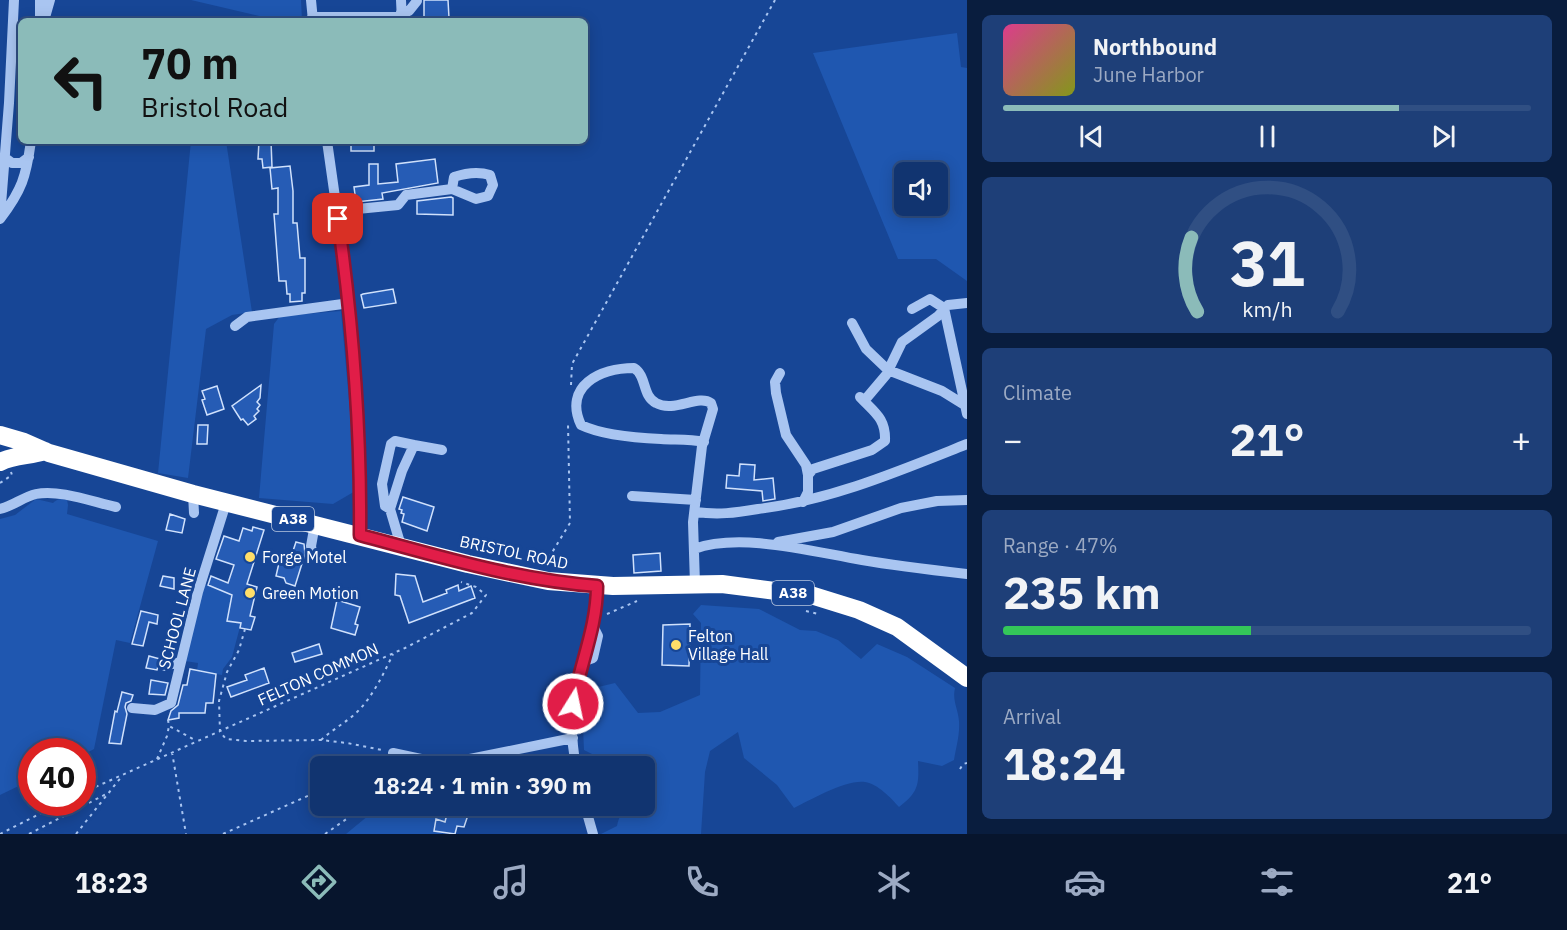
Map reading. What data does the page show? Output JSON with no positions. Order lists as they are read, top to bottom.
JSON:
{
  "streets": {
    "highway": ["A38", "BRISTOL ROAD"],
    "street": ["SCHOOL LANE"],
    "path": ["FELTON COMMON"]
  },
  "crossings": [
    ["BRISTOL ROAD", "SCHOOL LANE"]
  ],
  "places": ["Forge Motel", "Green Motion", "Felton Village Hall"],
  "page": {
    "turn": ["70 m", "Bristol Road"],
    "song": ["Northbound", "June Harbor"],
    "tile": [
      "Climate",
      ["Range · 47%", "235 km"],
      ["Arrival", "18:24"]
    ],
    "heat": ["−", "21°", "+"],
    "limit": "40",
    "trip": "18:24 · 1 min · 390 m",
    "tabs": ["18:23", "21°"],
    "gauge": ["31", "km/h"]
  }
}
